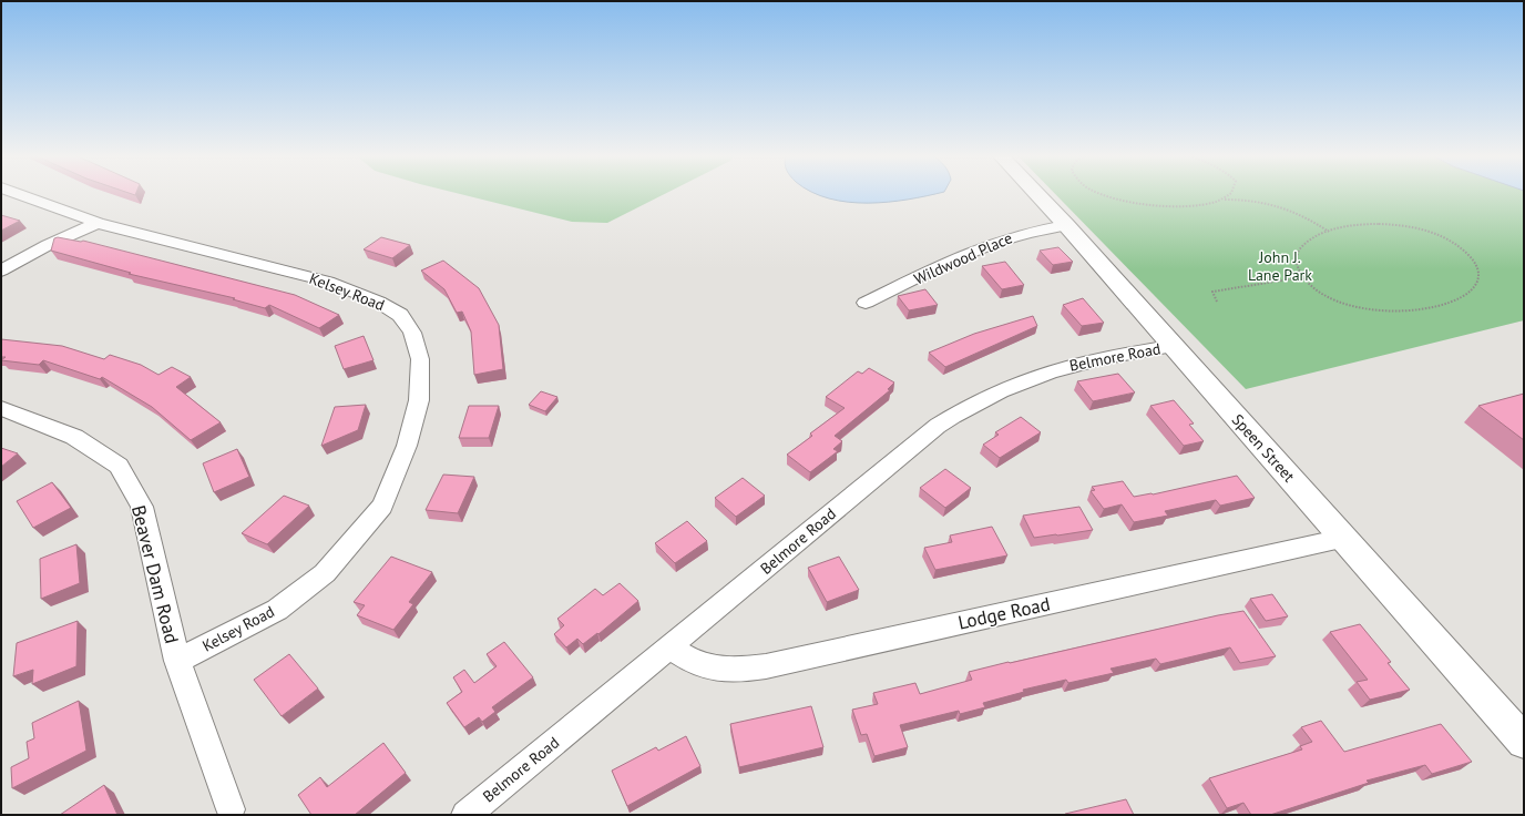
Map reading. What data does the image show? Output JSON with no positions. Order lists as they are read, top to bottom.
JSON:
{
  "streets": {
    "street": [
      "Wildwood Place",
      "Kelsey Road",
      "Belmore Road",
      "Speen Street",
      "Beaver Dam Road",
      "Lodge Road"
    ]
  },
  "crossings": [
    ["Wildwood Place", "Speen Street"],
    ["Kelsey Road", "Beaver Dam Road"],
    ["Belmore Road", "Speen Street"],
    ["Belmore Road", "Lodge Road"],
    ["Speen Street", "Lodge Road"]
  ],
  "parks": ["John J. Lane Park"]
}
